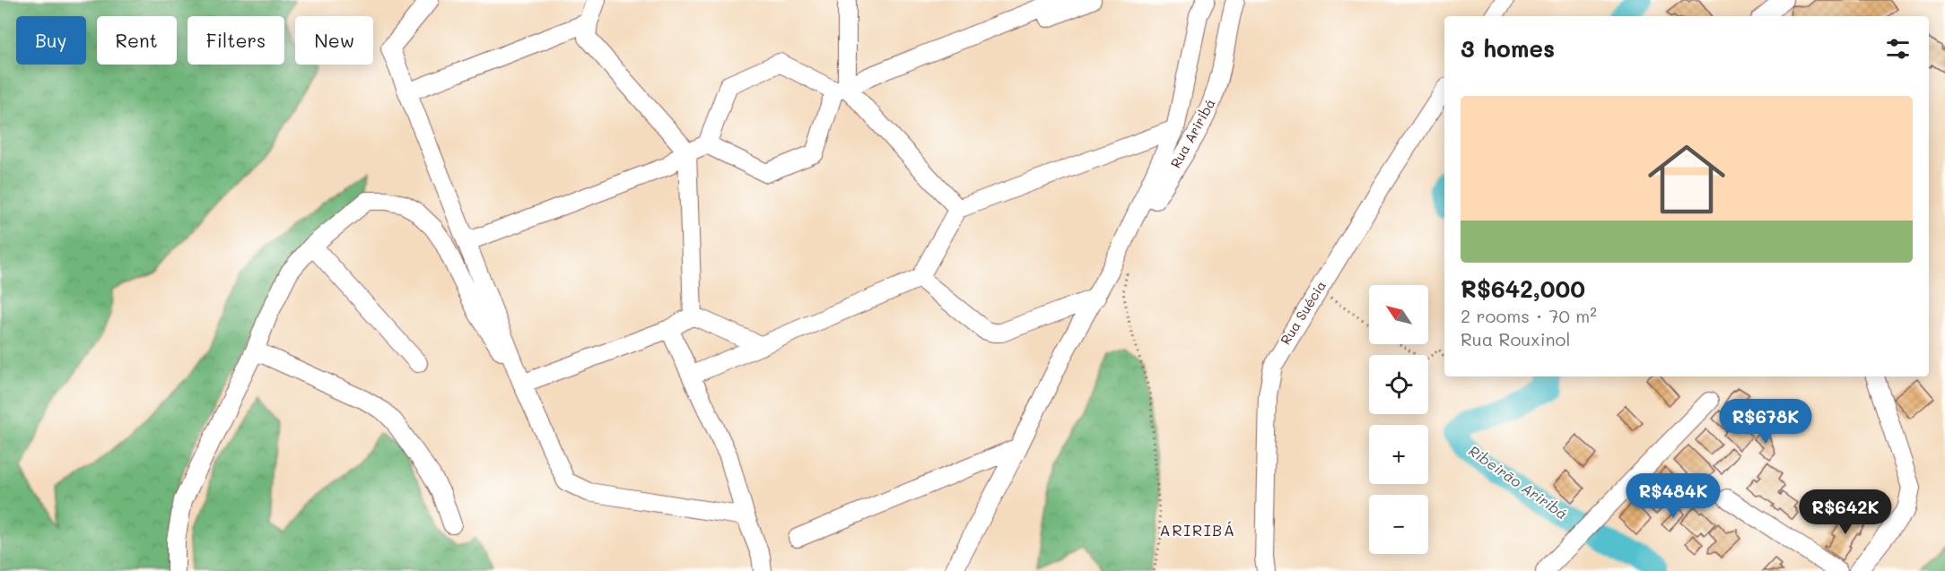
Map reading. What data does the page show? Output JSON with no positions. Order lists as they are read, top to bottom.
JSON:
{
  "streets": {
    "street": ["Rua Ariribá", "Rua Suécia"]
  },
  "districts": ["ARIRIBÁ"],
  "water": ["Ribeirão Ariribá"],
  "north": "top left",
  "page": {
    "chip": [
      "Buy",
      "Rent",
      "Filters",
      "New"
    ],
    "heading": "3 homes",
    "list": [
      {
        "name": "R$642,000",
        "note": "2 rooms · 70 m² · Rua Rouxinol"
      }
    ],
    "map_buttons": ["+", "−"],
    "price": ["R$678K", "R$484K", "R$642K"]
  }
}
